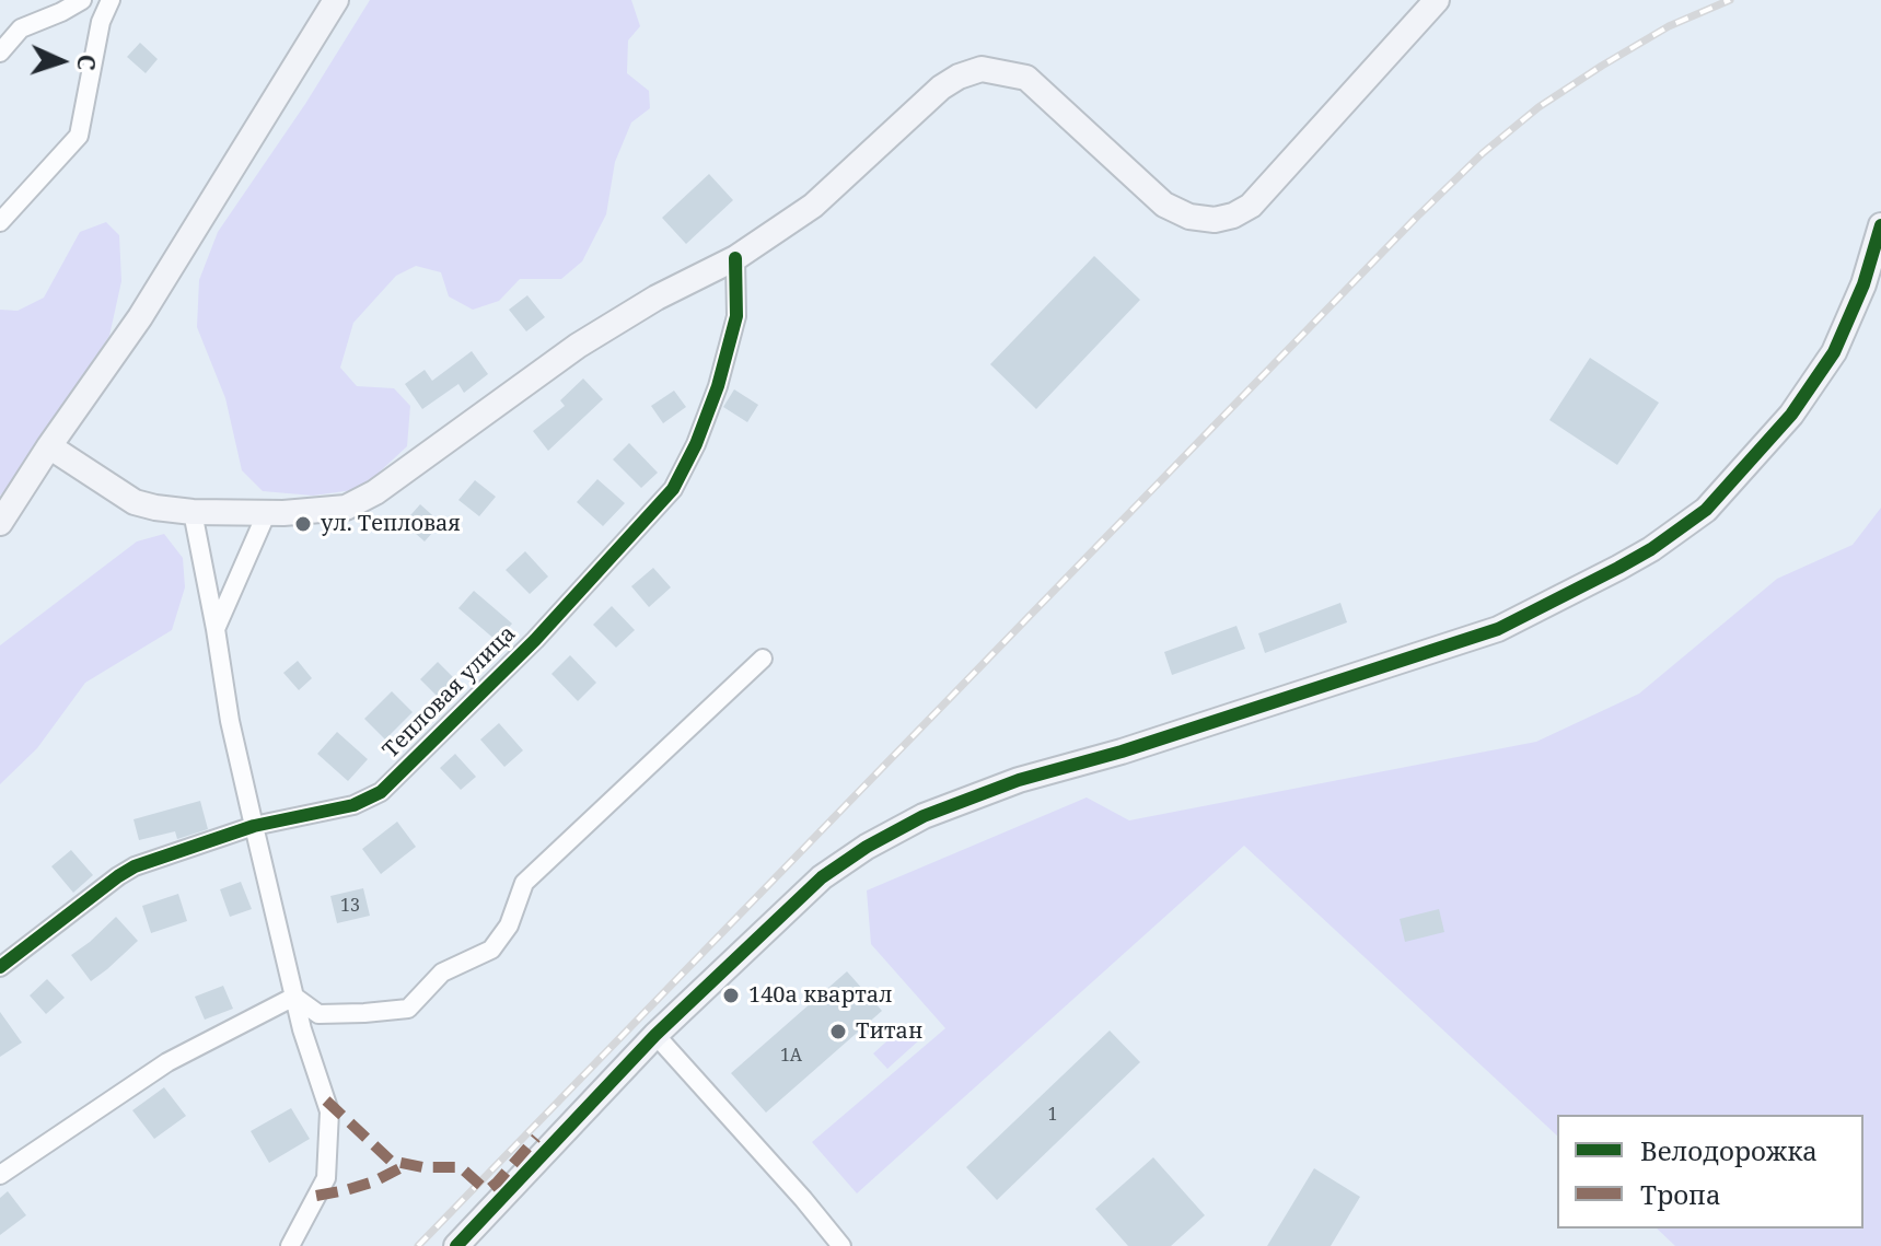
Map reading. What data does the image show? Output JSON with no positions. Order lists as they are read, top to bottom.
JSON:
{
  "streets": {
    "street": ["Тепловая улица"]
  },
  "places": ["ул. Тепловая", "140а квартал", "Титан"],
  "house_numbers": ["13", "1А", "1"],
  "legend": ["Велодорожка", "Тропа"],
  "north": "right"
}
